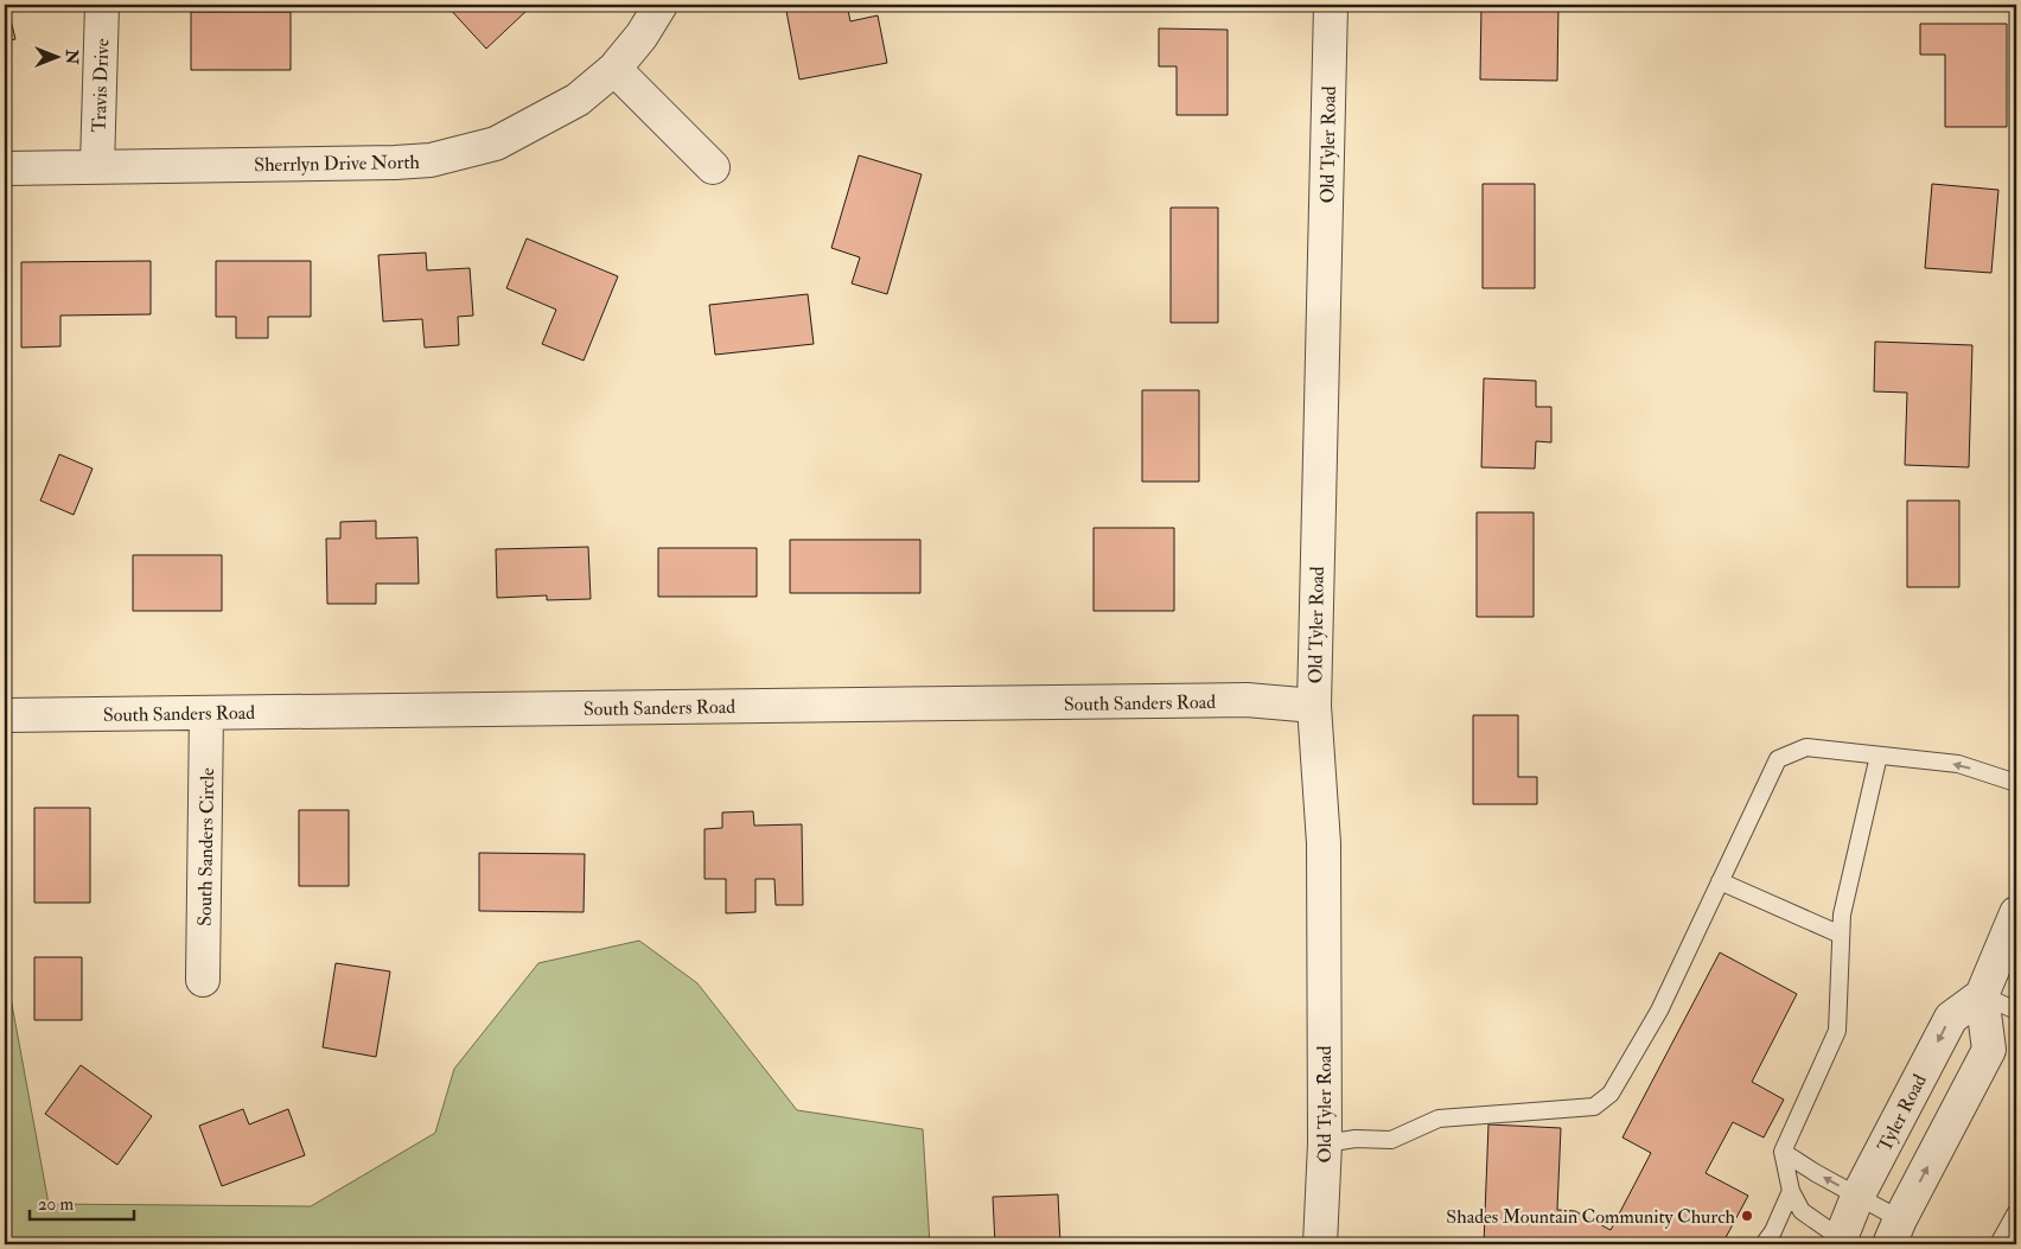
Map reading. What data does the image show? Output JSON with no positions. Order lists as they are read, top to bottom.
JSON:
{
  "streets": {
    "street": [
      "Travis Drive",
      "Old Tyler Road",
      "Sherrlyn Drive North",
      "South Sanders Road",
      "South Sanders Circle",
      "Tyler Road"
    ]
  },
  "crossings": [
    ["Travis Drive", "Sherrlyn Drive North"],
    ["Old Tyler Road", "South Sanders Road"],
    ["South Sanders Road", "South Sanders Circle"]
  ],
  "places": ["Shades Mountain Community Church"],
  "scale_bar": "20 m",
  "north": "right"
}
